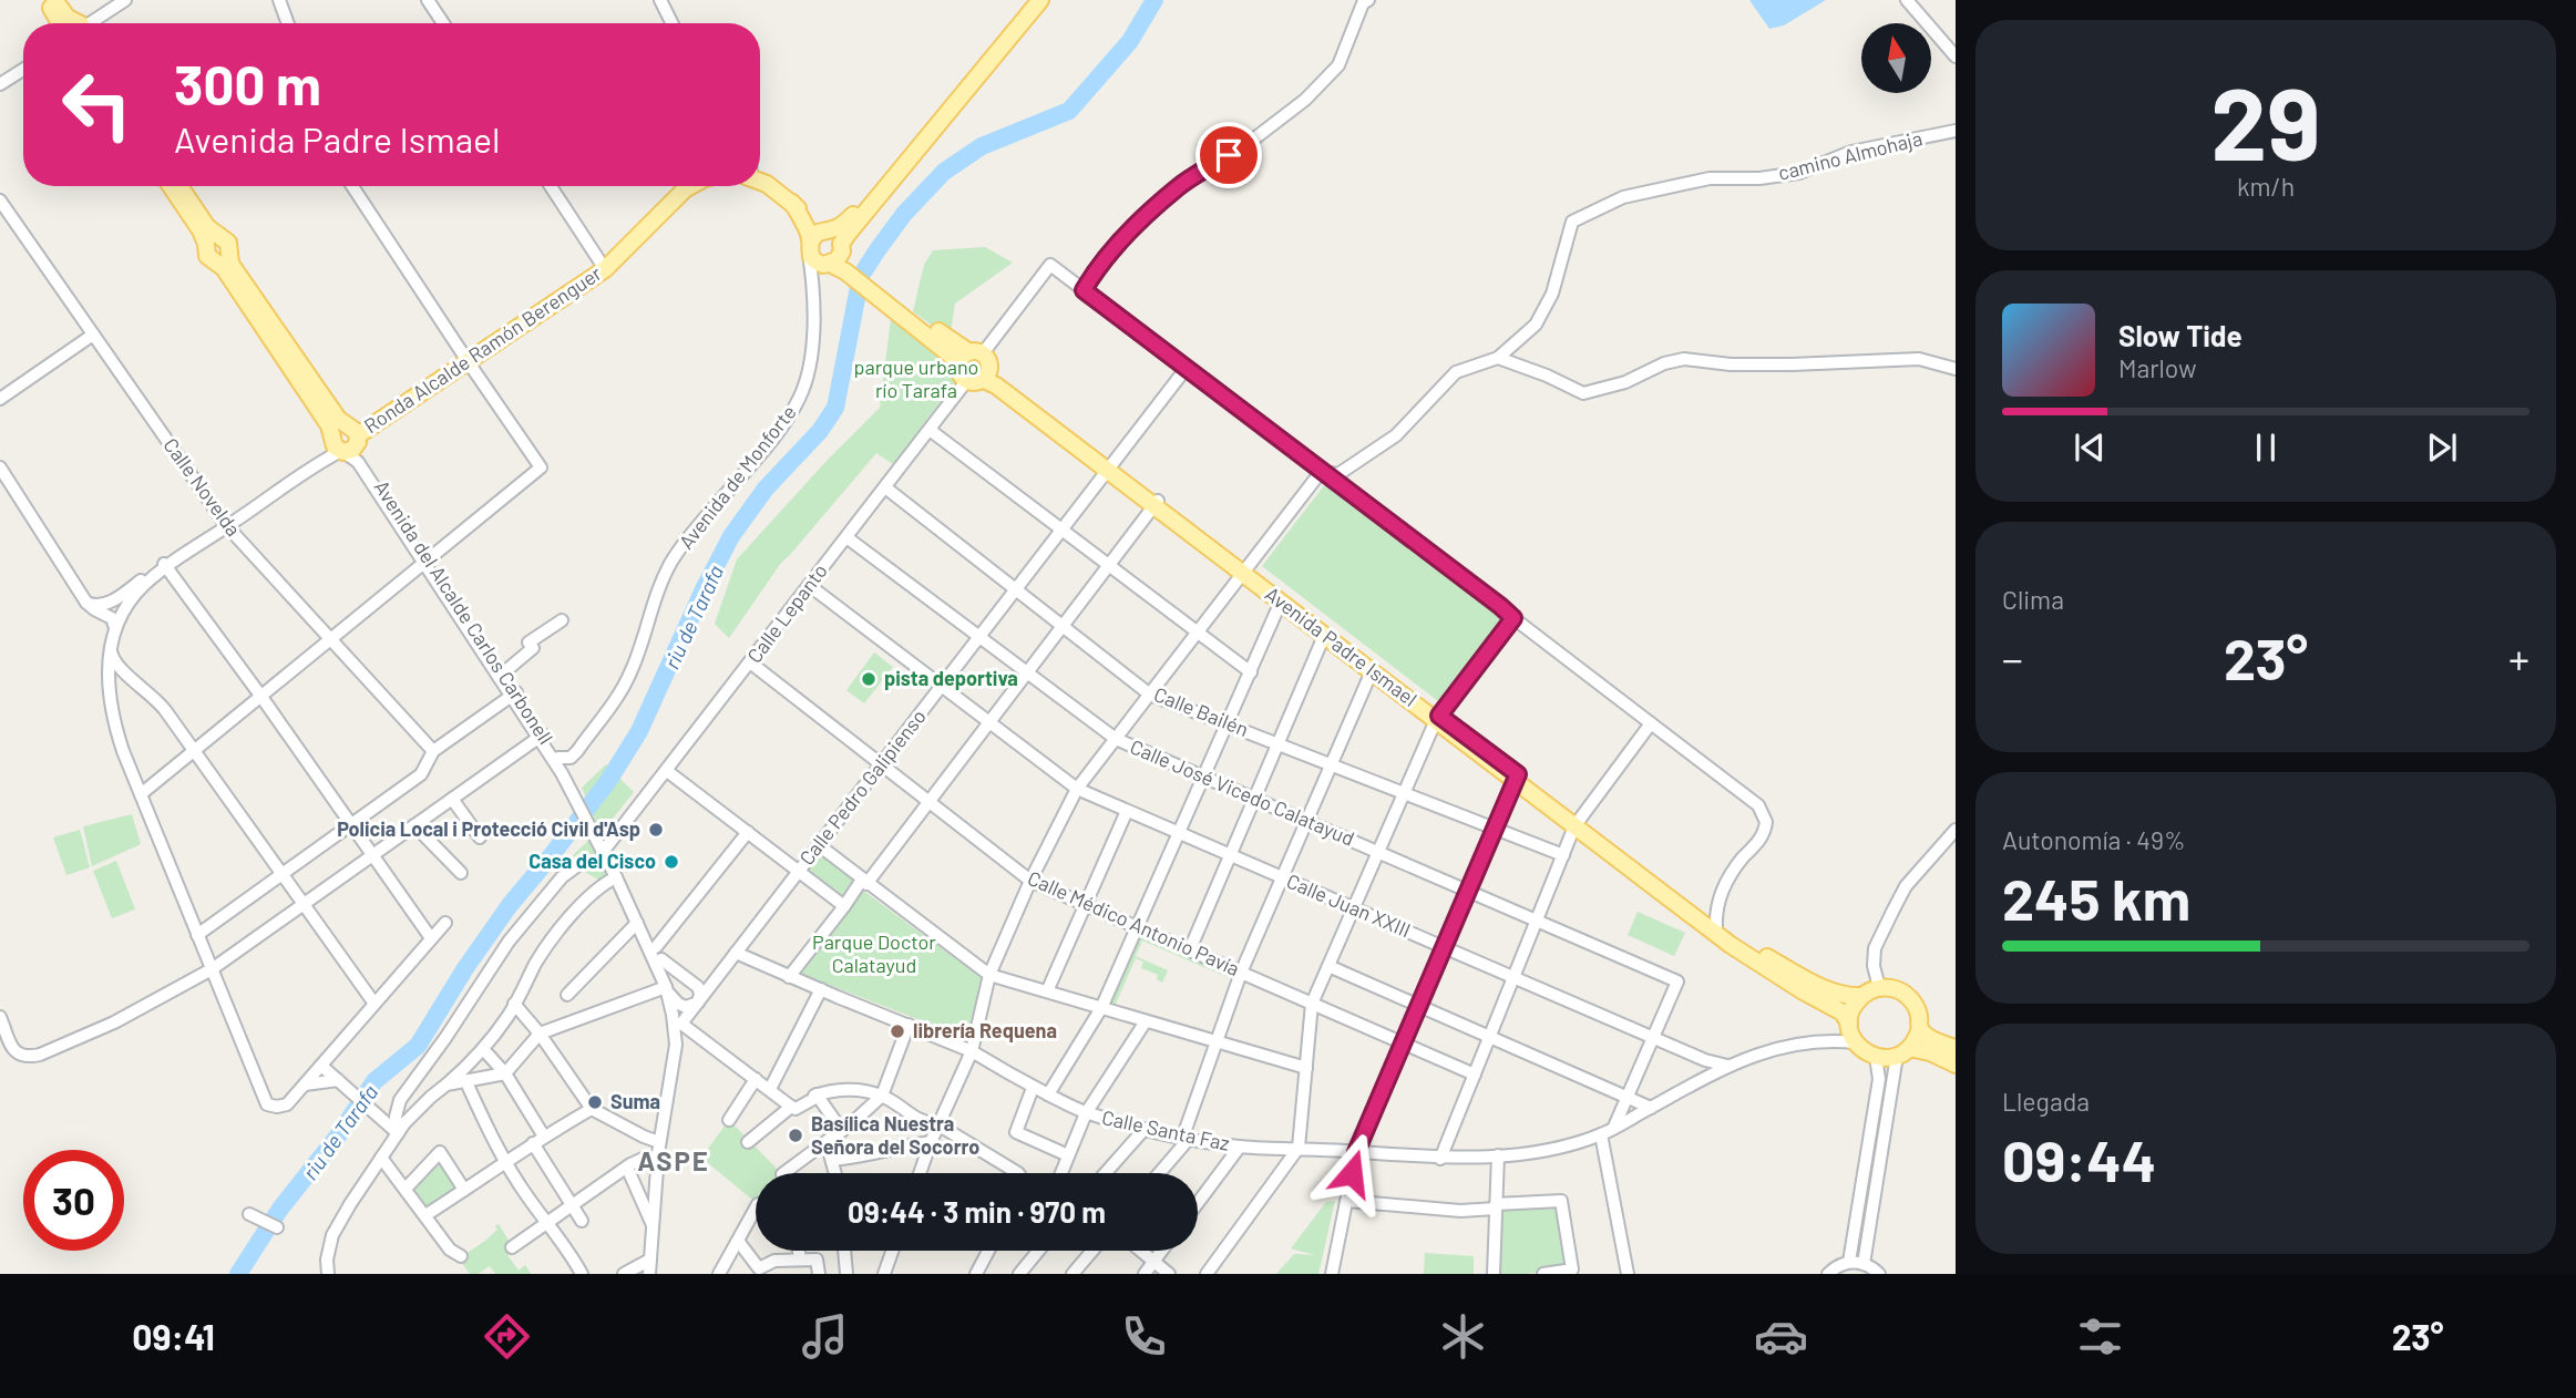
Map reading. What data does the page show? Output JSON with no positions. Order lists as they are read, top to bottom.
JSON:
{
  "streets": {
    "main road": ["Ronda Alcalde Ramón Berenguer", "Avenida del Alcalde Carlos Carbonell", "Avenida Padre Ismael"],
    "street": [
      "camino Almohaja",
      "Avenida de Monforte",
      "Calle Novelda",
      "Calle Lepanto",
      "Calle Bailén",
      "Calle Pedro Galipienso",
      "Calle José Vicedo Calatayud",
      "Calle Juan XXIII",
      "Calle Médico Antonio Pavía",
      "Calle Santa Faz"
    ]
  },
  "crossings": [
    ["Ronda Alcalde Ramón Berenguer", "Calle Novelda"],
    ["Ronda Alcalde Ramón Berenguer", "Avenida del Alcalde Carlos Carbonell"],
    ["Avenida de Monforte", "Avenida del Alcalde Carlos Carbonell"],
    ["Avenida de Monforte", "Avenida Padre Ismael"],
    ["Calle Lepanto", "Avenida Padre Ismael"],
    ["Calle Lepanto", "Calle Bailén"],
    ["Calle Lepanto", "Calle José Vicedo Calatayud"],
    ["Calle Lepanto", "Calle Juan XXIII"],
    ["Calle Lepanto", "Calle Médico Antonio Pavía"],
    ["Avenida Padre Ismael", "Calle Pedro Galipienso"],
    ["Calle Bailén", "Calle Pedro Galipienso"],
    ["Calle Pedro Galipienso", "Calle José Vicedo Calatayud"],
    ["Calle Pedro Galipienso", "Calle Juan XXIII"],
    ["Calle Pedro Galipienso", "Calle Médico Antonio Pavía"],
    ["Calle Pedro Galipienso", "Calle Santa Faz"],
    ["Calle José Vicedo Calatayud", "Calle Juan XXIII"],
    ["Calle Juan XXIII", "Calle Santa Faz"]
  ],
  "districts": ["ASPE"],
  "water": ["riu de Tarafa"],
  "parks": ["parque urbano río Tarafa", "Parque Doctor Calatayud"],
  "places": [
    "pista deportiva",
    "Policia Local i Protecció Civil d'Asp",
    "Casa del Cisco",
    "librería Requena",
    "Suma",
    "Basílica Nuestra Señora del Socorro"
  ],
  "north": "top",
  "page": {
    "tile": [
      ["29", "km/h"],
      "Clima",
      ["Autonomía · 49%", "245 km"],
      ["Llegada", "09:44"]
    ],
    "turn": ["300 m", "Avenida Padre Ismael"],
    "song": ["Slow Tide", "Marlow"],
    "heat": ["−", "23°", "+"],
    "limit": "30",
    "trip": "09:44 · 3 min · 970 m",
    "tabs": ["09:41", "23°"]
  }
}
